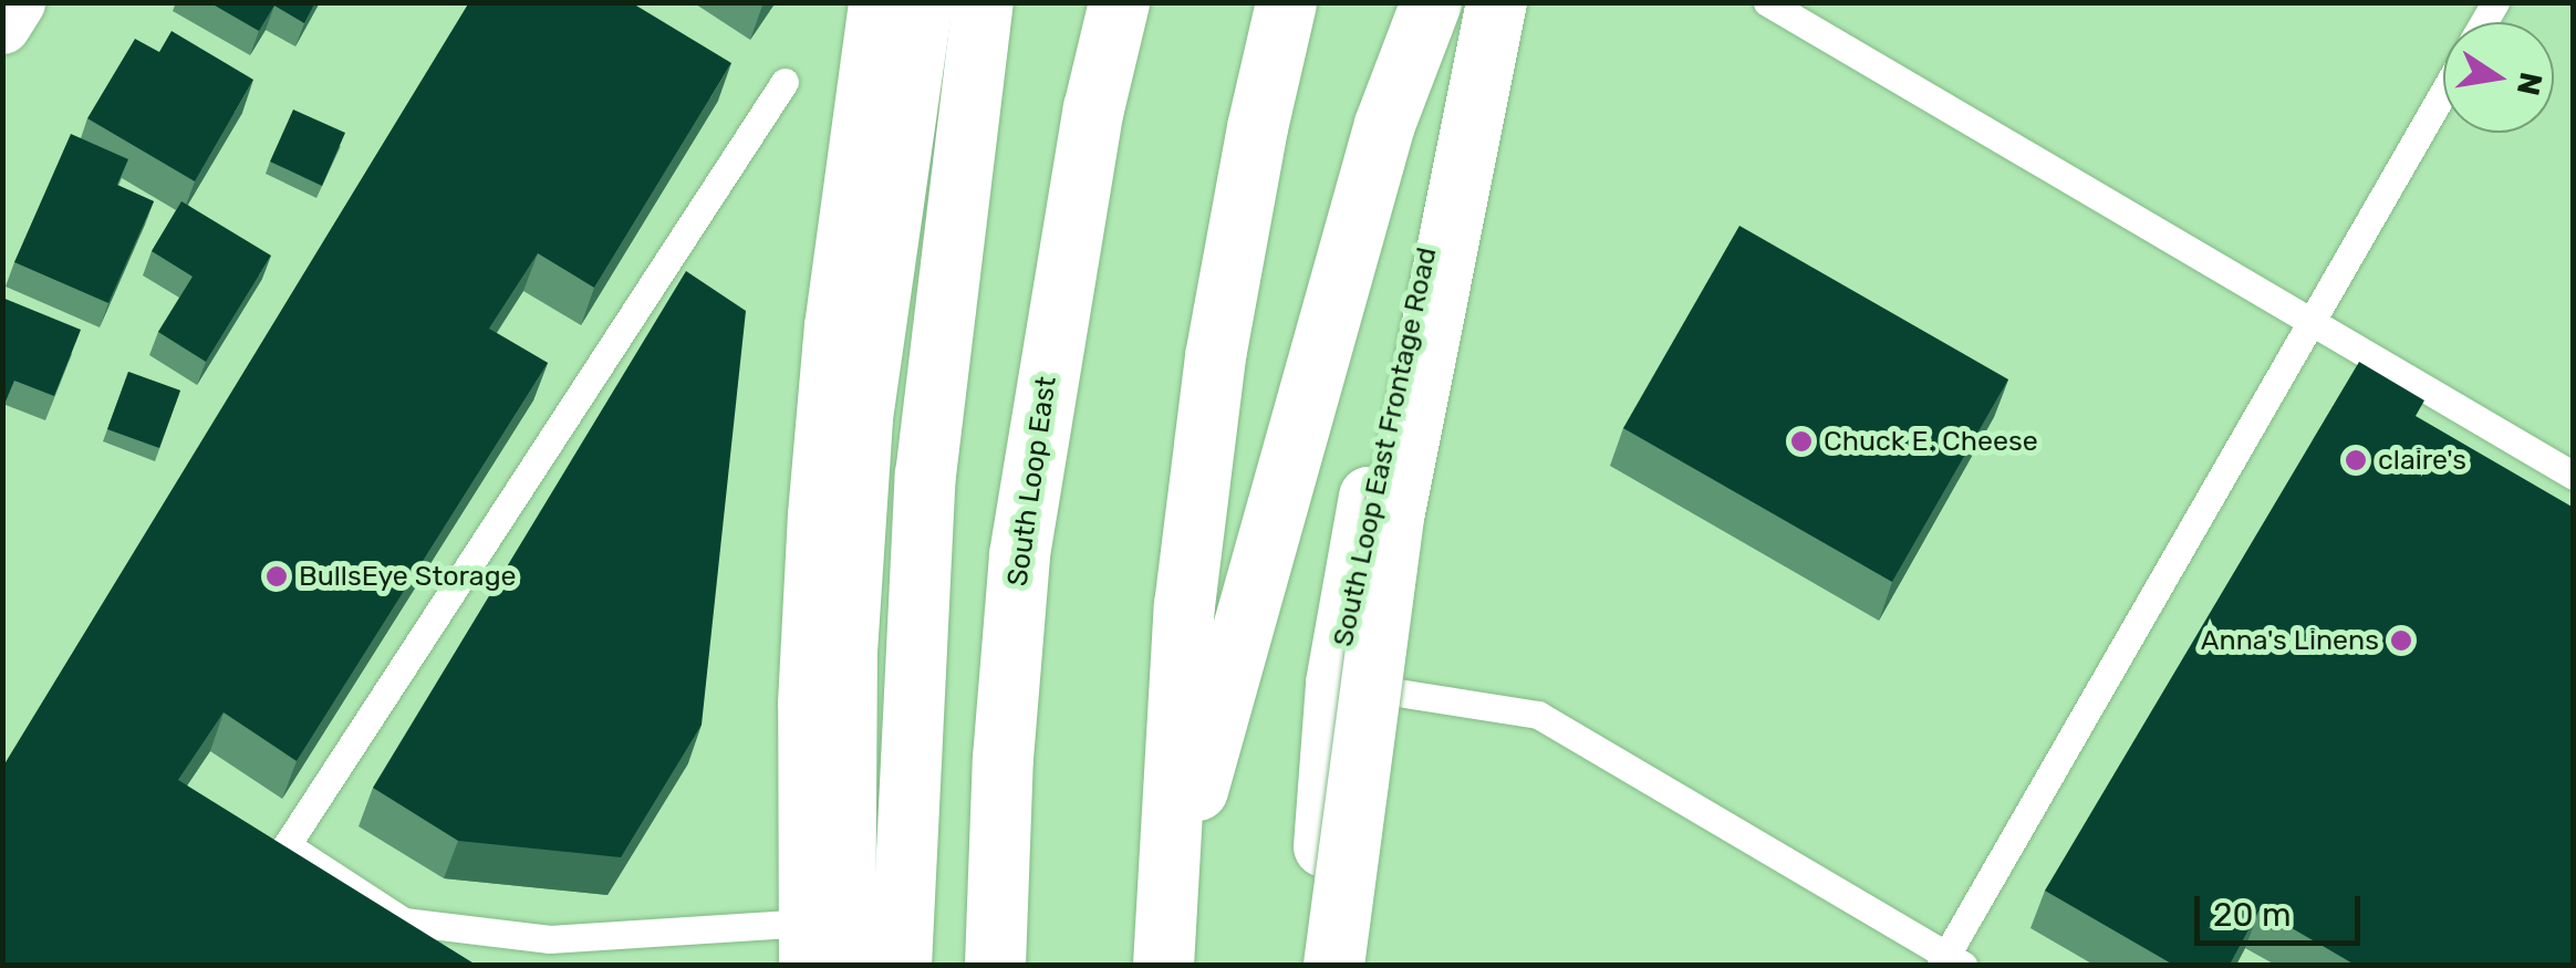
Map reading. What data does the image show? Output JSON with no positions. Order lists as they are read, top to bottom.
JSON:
{
  "streets": {
    "main road": ["South Loop East Frontage Road", "South Loop East"]
  },
  "places": [
    "Chuck E. Cheese",
    "claire's",
    "BullsEye Storage",
    "Anna's Linens"
  ],
  "scale_bar": "20 m",
  "north": "right"
}
